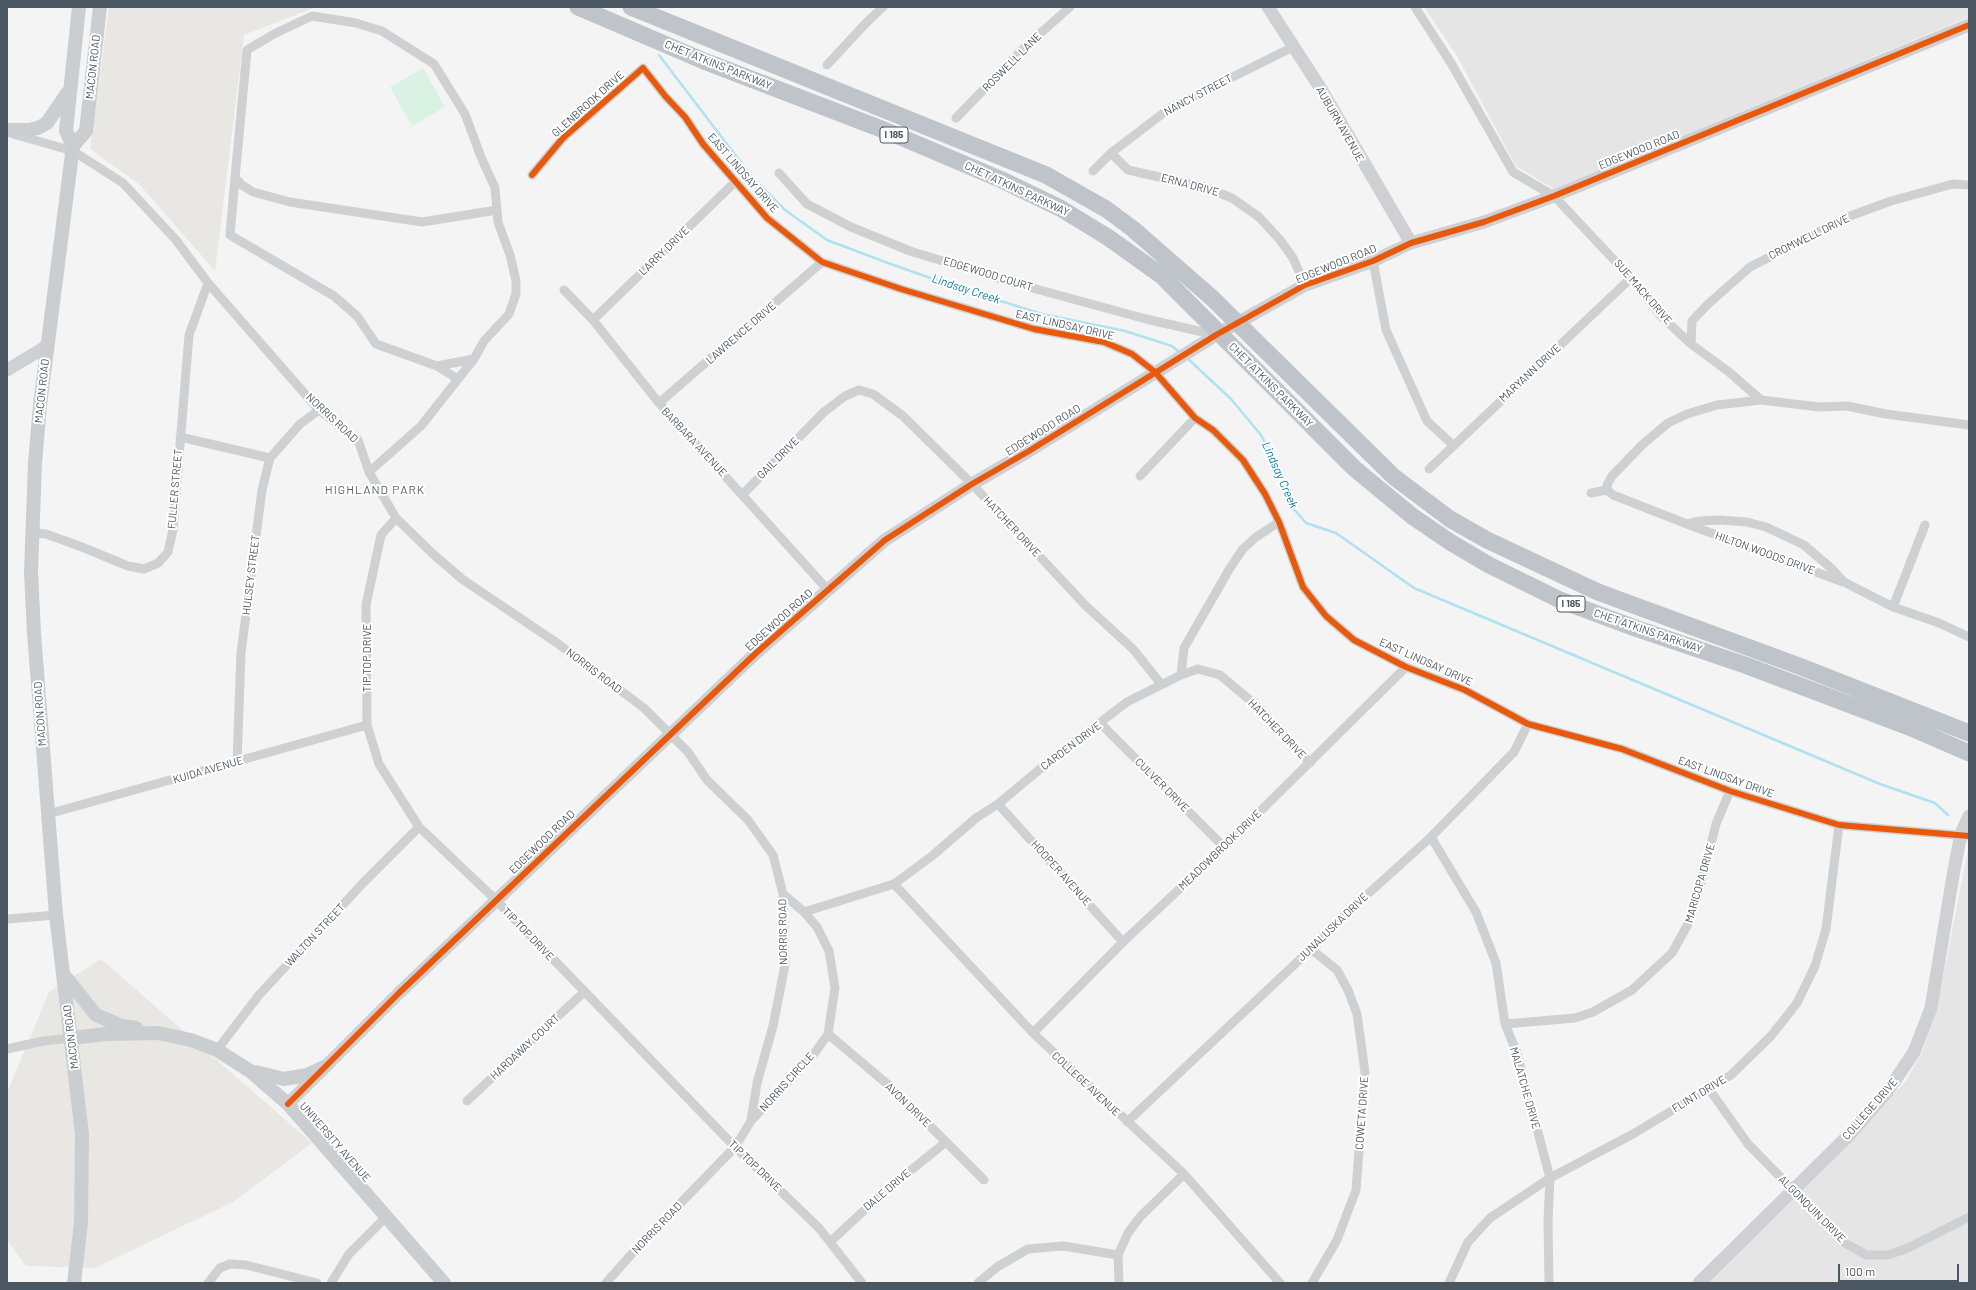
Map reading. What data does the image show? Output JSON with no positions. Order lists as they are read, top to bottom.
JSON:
{
  "streets": {
    "highway": ["CHET ATKINS PARKWAY", "I 185"],
    "main road": ["MACON ROAD", "UNIVERSITY AVENUE"],
    "street": [
      "ROSWELL LANE",
      "NANCY STREET",
      "GLENBROOK DRIVE",
      "AUBURN AVENUE",
      "EDGEWOOD ROAD",
      "EAST LINDSAY DRIVE",
      "ERNA DRIVE",
      "CROMWELL DRIVE",
      "LARRY DRIVE",
      "EDGEWOOD COURT",
      "SUE MACK DRIVE",
      "LAWRENCE DRIVE",
      "MARYANN DRIVE",
      "NORRIS ROAD",
      "BARBARA AVENUE",
      "GAIL DRIVE",
      "FULLER STREET",
      "HATCHER DRIVE",
      "HILTON WOODS DRIVE",
      "HULSEY STREET",
      "TIP TOP DRIVE",
      "CARDEN DRIVE",
      "KUIDA AVENUE",
      "CULVER DRIVE",
      "MEADOWBROOK DRIVE",
      "HOOPER AVENUE",
      "MARICOPA DRIVE",
      "JUNALUSKA DRIVE",
      "WALTON STREET",
      "HARDAWAY COURT",
      "NORRIS CIRCLE",
      "COLLEGE AVENUE",
      "MALATCHE DRIVE",
      "FLINT DRIVE",
      "AVON DRIVE",
      "COLLEGE DRIVE",
      "COWETA DRIVE",
      "DALE DRIVE",
      "ALGONQUIN DRIVE"
    ]
  },
  "crossings": [
    ["MACON ROAD", "NORRIS ROAD"],
    ["MACON ROAD", "FULLER STREET"],
    ["MACON ROAD", "KUIDA AVENUE"],
    ["MACON ROAD", "UNIVERSITY AVENUE"],
    ["NANCY STREET", "AUBURN AVENUE"],
    ["NANCY STREET", "ERNA DRIVE"],
    ["GLENBROOK DRIVE", "EAST LINDSAY DRIVE"],
    ["AUBURN AVENUE", "EDGEWOOD ROAD"],
    ["EDGEWOOD ROAD", "EAST LINDSAY DRIVE"],
    ["EDGEWOOD ROAD", "ERNA DRIVE"],
    ["EDGEWOOD ROAD", "EDGEWOOD COURT"],
    ["EDGEWOOD ROAD", "SUE MACK DRIVE"],
    ["EDGEWOOD ROAD", "NORRIS ROAD"],
    ["EDGEWOOD ROAD", "BARBARA AVENUE"],
    ["EDGEWOOD ROAD", "HATCHER DRIVE"],
    ["EDGEWOOD ROAD", "TIP TOP DRIVE"],
    ["EDGEWOOD ROAD", "UNIVERSITY AVENUE"],
    ["EAST LINDSAY DRIVE", "LARRY DRIVE"],
    ["EAST LINDSAY DRIVE", "LAWRENCE DRIVE"],
    ["EAST LINDSAY DRIVE", "MEADOWBROOK DRIVE"],
    ["EAST LINDSAY DRIVE", "MARICOPA DRIVE"],
    ["EAST LINDSAY DRIVE", "JUNALUSKA DRIVE"],
    ["EAST LINDSAY DRIVE", "FLINT DRIVE"],
    ["EAST LINDSAY DRIVE", "COLLEGE DRIVE"],
    ["CROMWELL DRIVE", "SUE MACK DRIVE"],
    ["LARRY DRIVE", "BARBARA AVENUE"],
    ["SUE MACK DRIVE", "MARYANN DRIVE"],
    ["LAWRENCE DRIVE", "BARBARA AVENUE"],
    ["NORRIS ROAD", "FULLER STREET"],
    ["NORRIS ROAD", "HULSEY STREET"],
    ["NORRIS ROAD", "TIP TOP DRIVE"],
    ["NORRIS ROAD", "NORRIS CIRCLE"],
    ["BARBARA AVENUE", "GAIL DRIVE"],
    ["GAIL DRIVE", "HATCHER DRIVE"],
    ["HATCHER DRIVE", "CARDEN DRIVE"],
    ["HATCHER DRIVE", "MEADOWBROOK DRIVE"],
    ["HULSEY STREET", "KUIDA AVENUE"],
    ["TIP TOP DRIVE", "KUIDA AVENUE"],
    ["TIP TOP DRIVE", "WALTON STREET"],
    ["TIP TOP DRIVE", "HARDAWAY COURT"],
    ["TIP TOP DRIVE", "DALE DRIVE"],
    ["CARDEN DRIVE", "CULVER DRIVE"],
    ["CARDEN DRIVE", "HOOPER AVENUE"],
    ["CARDEN DRIVE", "NORRIS CIRCLE"],
    ["CARDEN DRIVE", "COLLEGE AVENUE"],
    ["CULVER DRIVE", "MEADOWBROOK DRIVE"],
    ["MEADOWBROOK DRIVE", "HOOPER AVENUE"],
    ["MEADOWBROOK DRIVE", "COLLEGE AVENUE"],
    ["MARICOPA DRIVE", "MALATCHE DRIVE"],
    ["JUNALUSKA DRIVE", "COLLEGE AVENUE"],
    ["JUNALUSKA DRIVE", "MALATCHE DRIVE"],
    ["JUNALUSKA DRIVE", "COWETA DRIVE"],
    ["WALTON STREET", "UNIVERSITY AVENUE"],
    ["NORRIS CIRCLE", "AVON DRIVE"],
    ["MALATCHE DRIVE", "FLINT DRIVE"],
    ["FLINT DRIVE", "ALGONQUIN DRIVE"],
    ["AVON DRIVE", "DALE DRIVE"],
    ["COLLEGE DRIVE", "ALGONQUIN DRIVE"]
  ],
  "districts": ["HIGHLAND PARK"],
  "water": ["Lindsay Creek"],
  "scale_bar": "100 m"
}
